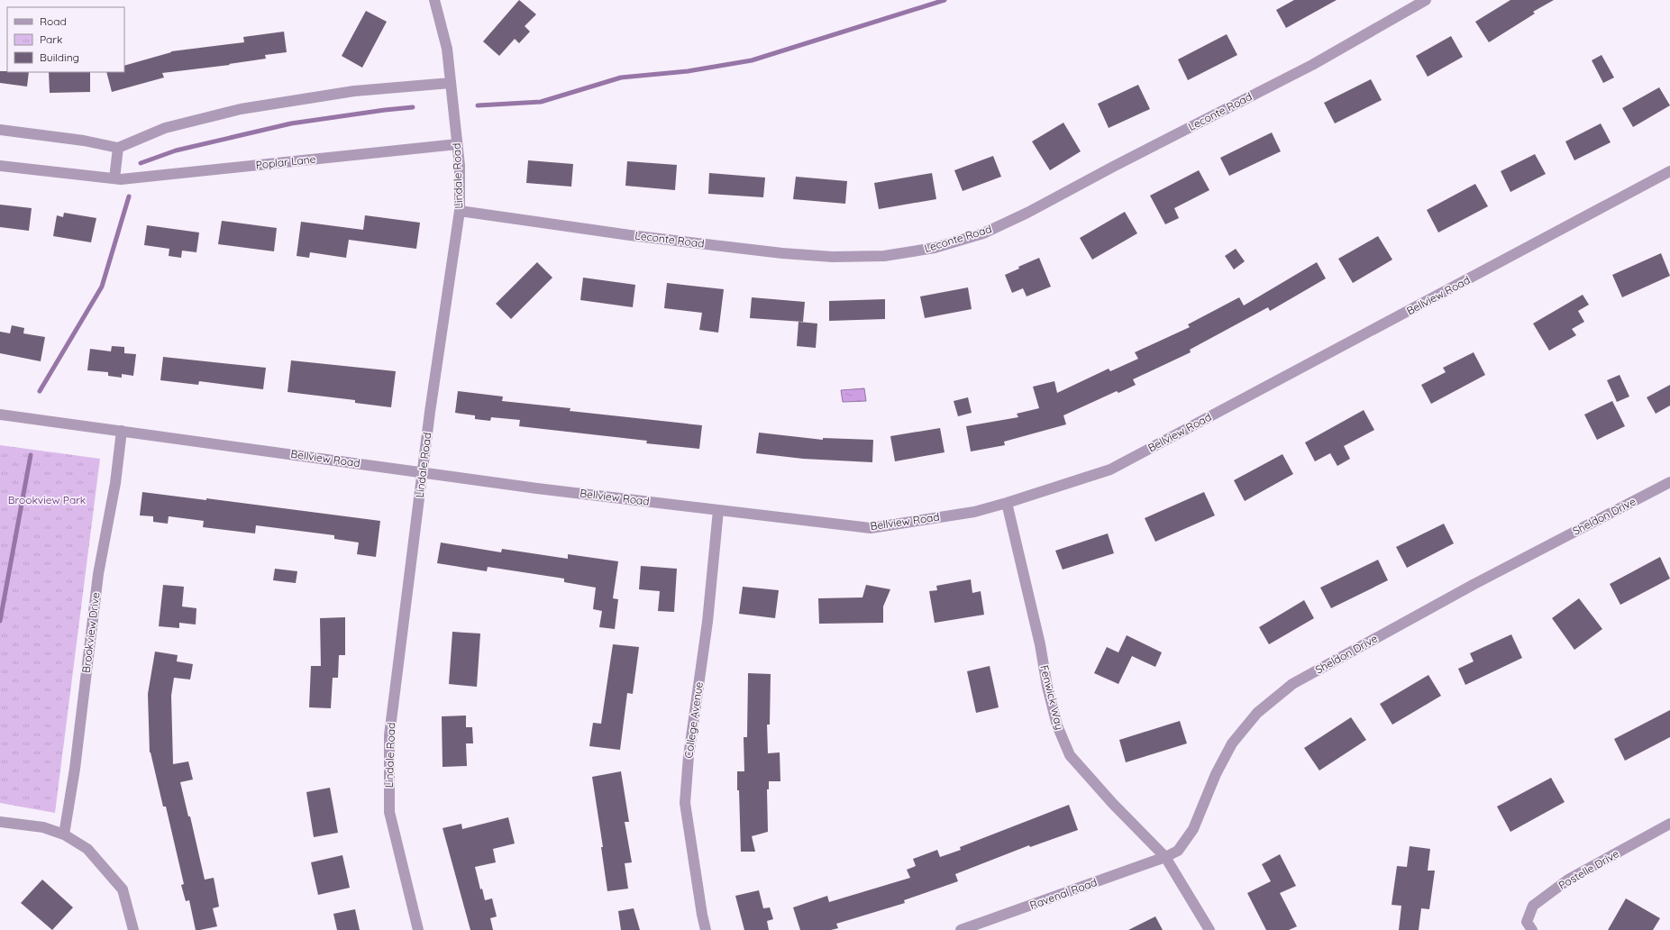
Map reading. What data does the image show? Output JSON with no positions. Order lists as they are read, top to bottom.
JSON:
{
  "streets": {
    "street": [
      "Leconte Road",
      "Poplar Lane",
      "Lindale Road",
      "Bellview Road",
      "Sheldon Drive",
      "Brookview Drive",
      "Fenwick Way",
      "College Avenue",
      "Postelle Drive",
      "Ravenal Road"
    ]
  },
  "crossings": [
    ["Leconte Road", "Lindale Road"],
    ["Poplar Lane", "Lindale Road"],
    ["Lindale Road", "Bellview Road"],
    ["Bellview Road", "Brookview Drive"],
    ["Bellview Road", "Fenwick Way"],
    ["Bellview Road", "College Avenue"],
    ["Sheldon Drive", "Fenwick Way"],
    ["Sheldon Drive", "Ravenal Road"],
    ["Fenwick Way", "Ravenal Road"]
  ],
  "parks": ["Brookview Park"],
  "legend": ["Road", "Park", "Building"]
}
